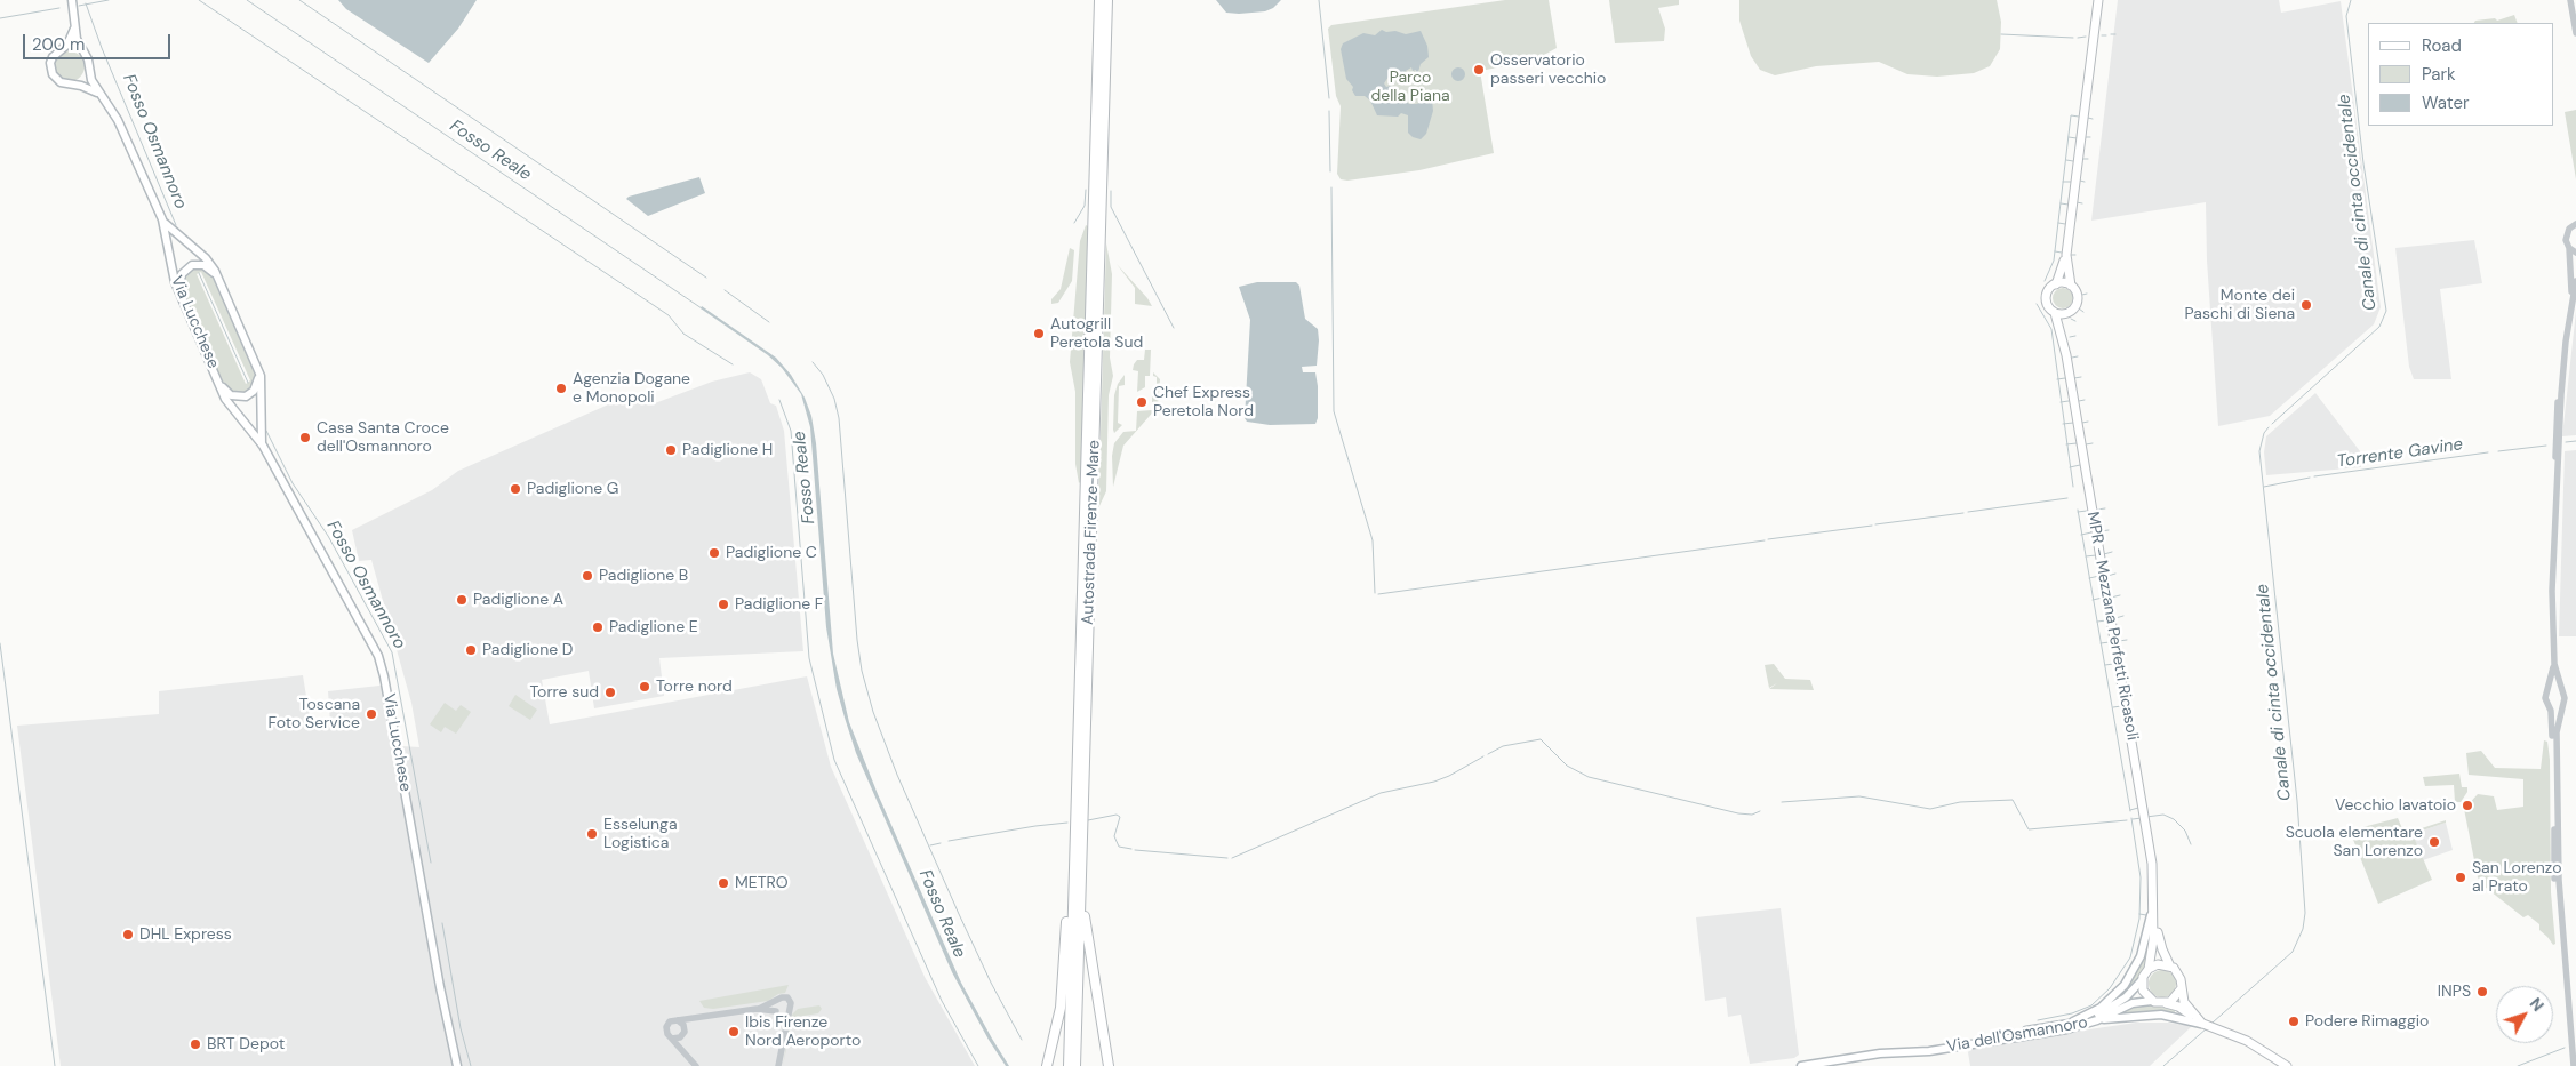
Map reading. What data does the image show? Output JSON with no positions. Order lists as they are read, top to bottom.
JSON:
{
  "streets": {
    "highway": ["Autostrada Firenze-Mare"],
    "main road": ["Via Lucchese", "MPR - Mezzana Perfetti Ricasoli", "Via dell'Osmannoro"]
  },
  "crossings": [
    ["MPR - Mezzana Perfetti Ricasoli", "Via dell'Osmannoro"]
  ],
  "water": [
    "Fosso Osmannoro",
    "Fosso Reale",
    "Canale di cinta occidentale",
    "Torrente Gavine"
  ],
  "parks": ["Parco della Piana"],
  "places": [
    "Osservatorio passeri vecchio",
    "Monte dei Paschi di Siena",
    "Autogrill Peretola Sud",
    "Agenzia Dogane e Monopoli",
    "Chef Express Peretola Nord",
    "Casa Santa Croce dell'Osmannoro",
    "Padiglione H",
    "Padiglione G",
    "Padiglione C",
    "Padiglione B",
    "Padiglione A",
    "Padiglione F",
    "Padiglione E",
    "Padiglione D",
    "Torre nord",
    "Torre sud",
    "Toscana Foto Service",
    "Vecchio lavatoio",
    "Esselunga Logistica",
    "Scuola elementare San Lorenzo",
    "San Lorenzo al Prato",
    "METRO",
    "DHL Express",
    "INPS",
    "Podere Rimaggio",
    "Ibis Firenze Nord Aeroporto",
    "BRT Depot"
  ],
  "legend": ["Road", "Park", "Water"],
  "scale_bar": "200 m",
  "north": "top right"
}
